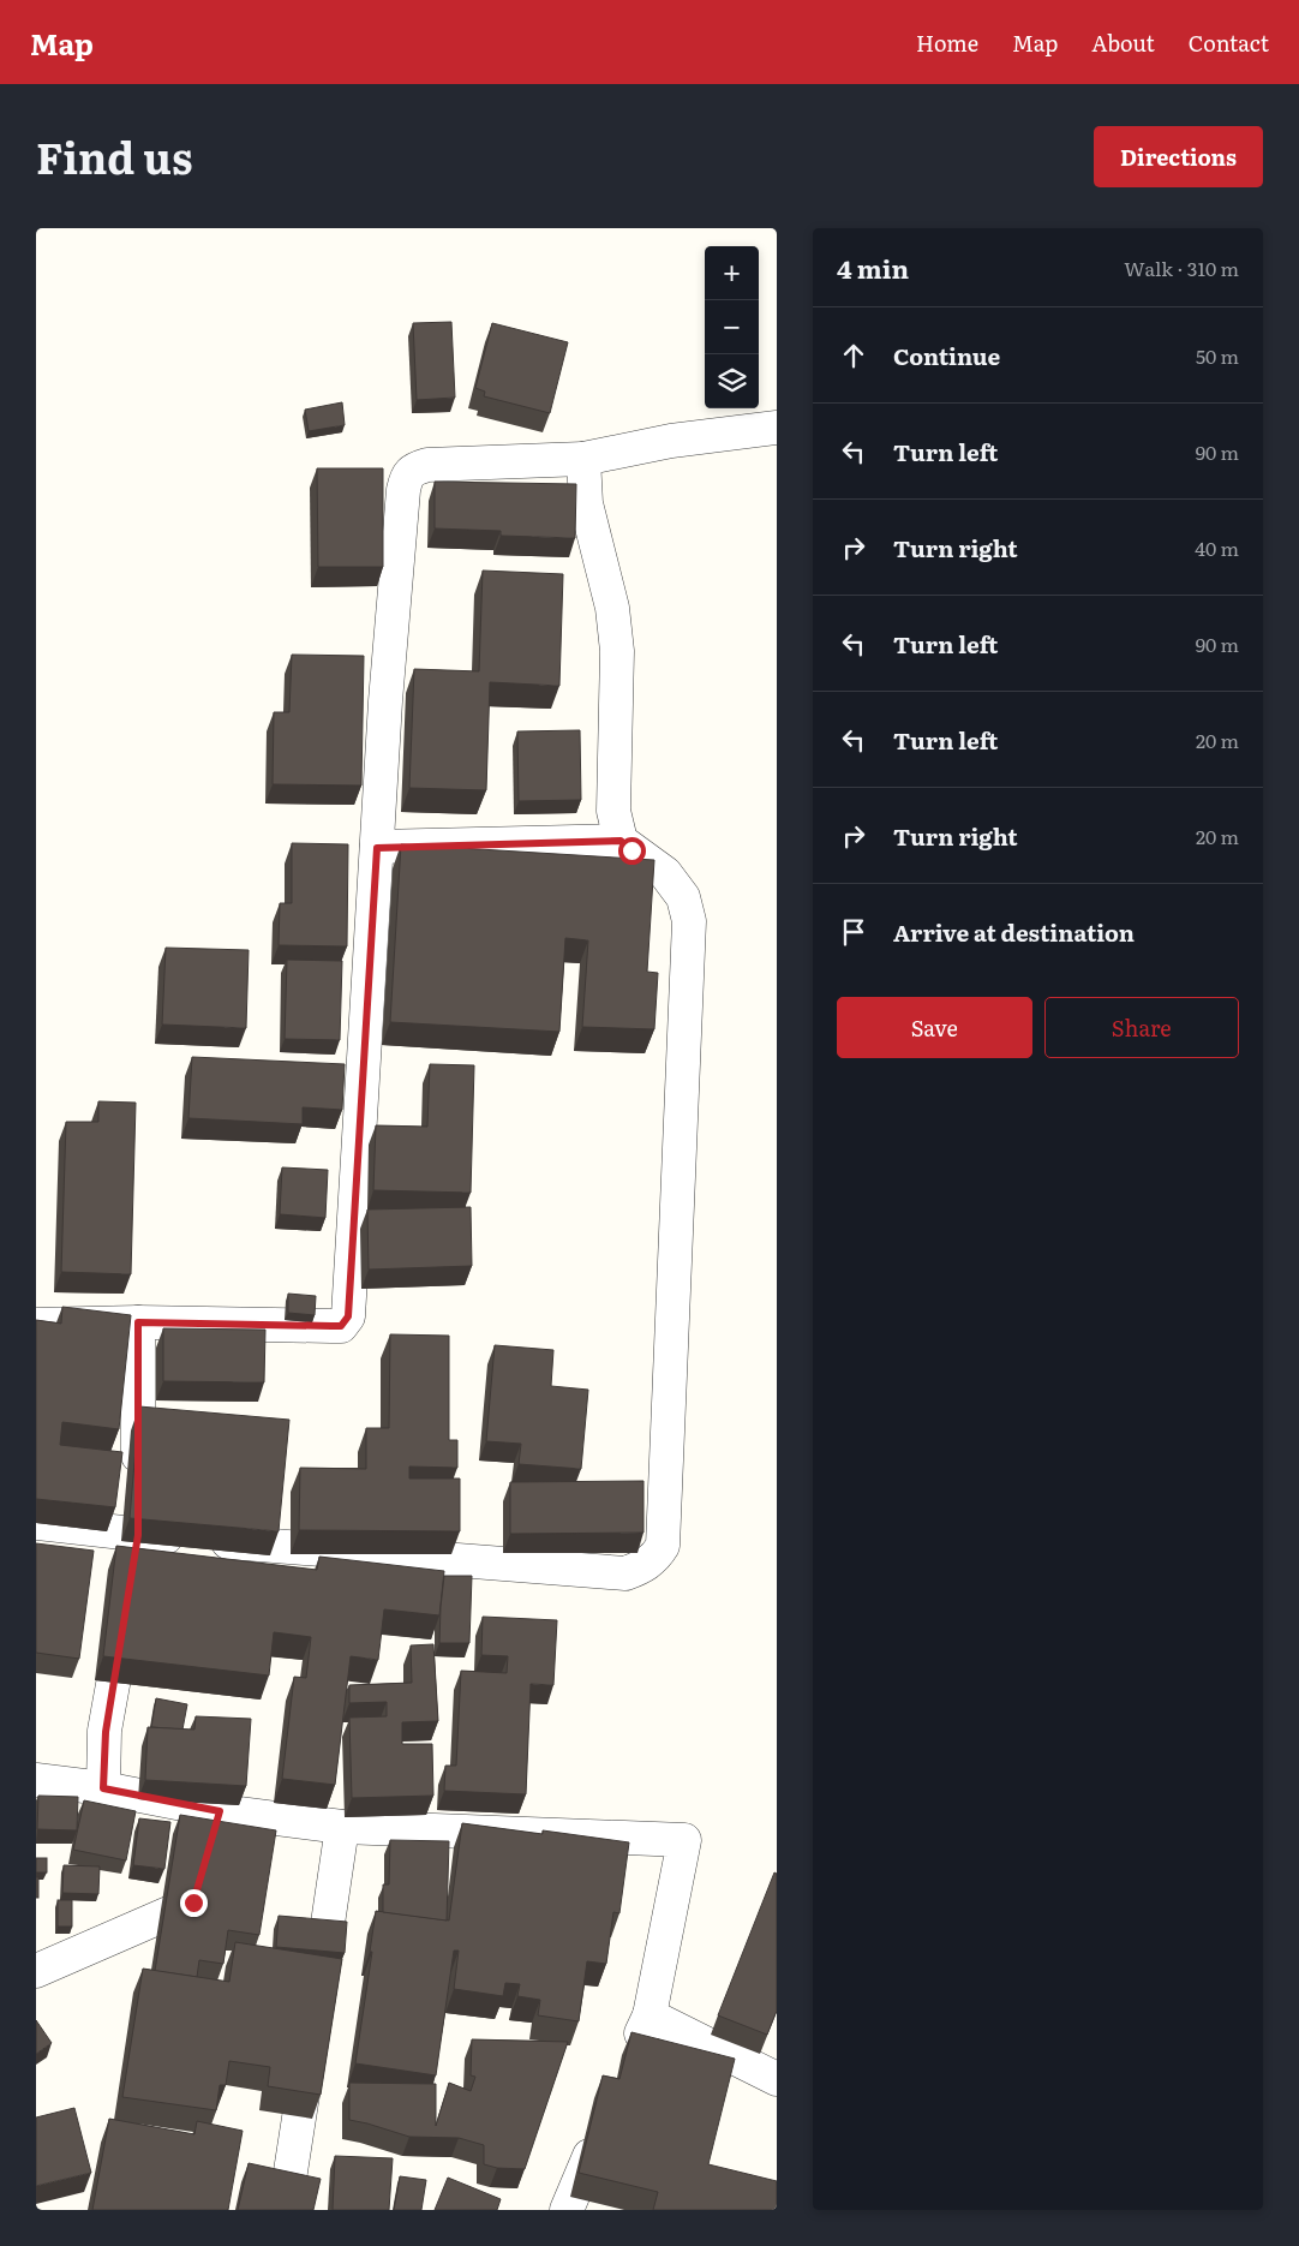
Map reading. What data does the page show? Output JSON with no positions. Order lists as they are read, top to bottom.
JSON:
{
  "page": {
    "header": "Map",
    "nav": [
      "Home",
      "Map",
      "About",
      "Contact"
    ],
    "title": "Find us",
    "buttons": [
      "Directions",
      ["Save", "Share"]
    ],
    "heading": ["4 min", "Walk · 310 m"],
    "map_buttons": ["+", "−"],
    "list": [
      ["Continue", "50 m"],
      ["Turn left", "90 m"],
      ["Turn right", "40 m"],
      ["Turn left", "90 m"],
      ["Turn left", "20 m"],
      ["Turn right", "20 m"],
      "Arrive at destination"
    ]
  }
}
